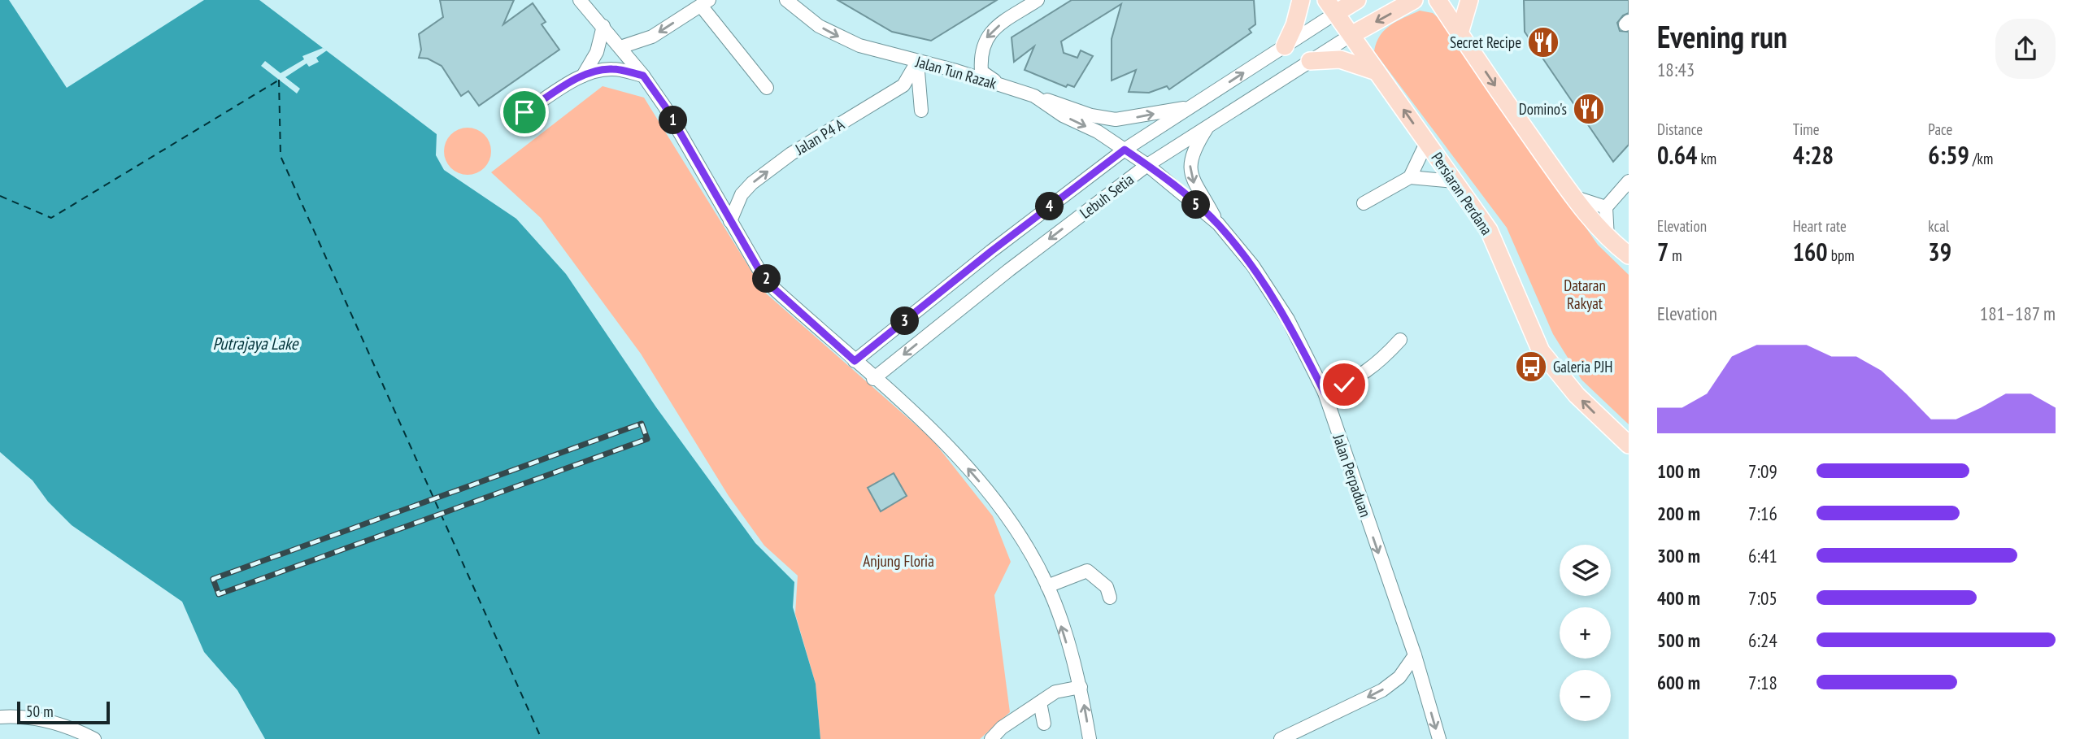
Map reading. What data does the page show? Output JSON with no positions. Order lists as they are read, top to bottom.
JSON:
{
  "streets": {
    "main road": ["Persiaran Perdana", "Lebuh Setia"],
    "street": ["Jalan Tun Razak", "Jalan P4 A", "Jalan Perpaduan"]
  },
  "crossings": [
    ["Jalan Tun Razak", "Jalan P4 A"],
    ["Jalan Tun Razak", "Lebuh Setia"],
    ["Jalan Tun Razak", "Jalan Perpaduan"],
    ["Persiaran Perdana", "Lebuh Setia"],
    ["Lebuh Setia", "Jalan Perpaduan"]
  ],
  "one_way": ["Jalan Tun Razak", "Jalan P4 A", "Jalan Perpaduan"],
  "water": ["Putrajaya Lake"],
  "parks": ["Dataran Rakyat", "Anjung Floria"],
  "places": {
    "restaurant": ["Secret Recipe", "Domino's"],
    "bus stop": ["Galeria PJH"]
  },
  "scale_bar": "50 m",
  "page": {
    "heading": ["Evening run", "18:43"],
    "stats": [
      ["Distance", "0.64 km"],
      ["Time", "4:28"],
      ["Pace", "6:59 /km"],
      ["Elevation", "7 m"],
      ["Heart rate", "160 bpm"],
      ["kcal", "39"]
    ],
    "pins": [
      "1",
      "5",
      "4",
      "2",
      "3"
    ],
    "chart": ["Elevation", "181–187 m"],
    "list": [
      {
        "name": "100 m",
        "note": "7:09"
      },
      {
        "name": "200 m",
        "note": "7:16"
      },
      {
        "name": "300 m",
        "note": "6:41"
      },
      {
        "name": "400 m",
        "note": "7:05"
      },
      {
        "name": "500 m",
        "note": "6:24"
      },
      {
        "name": "600 m",
        "note": "7:18"
      }
    ],
    "map_buttons": ["+", "−"],
    "scale": "50 m"
  }
}
